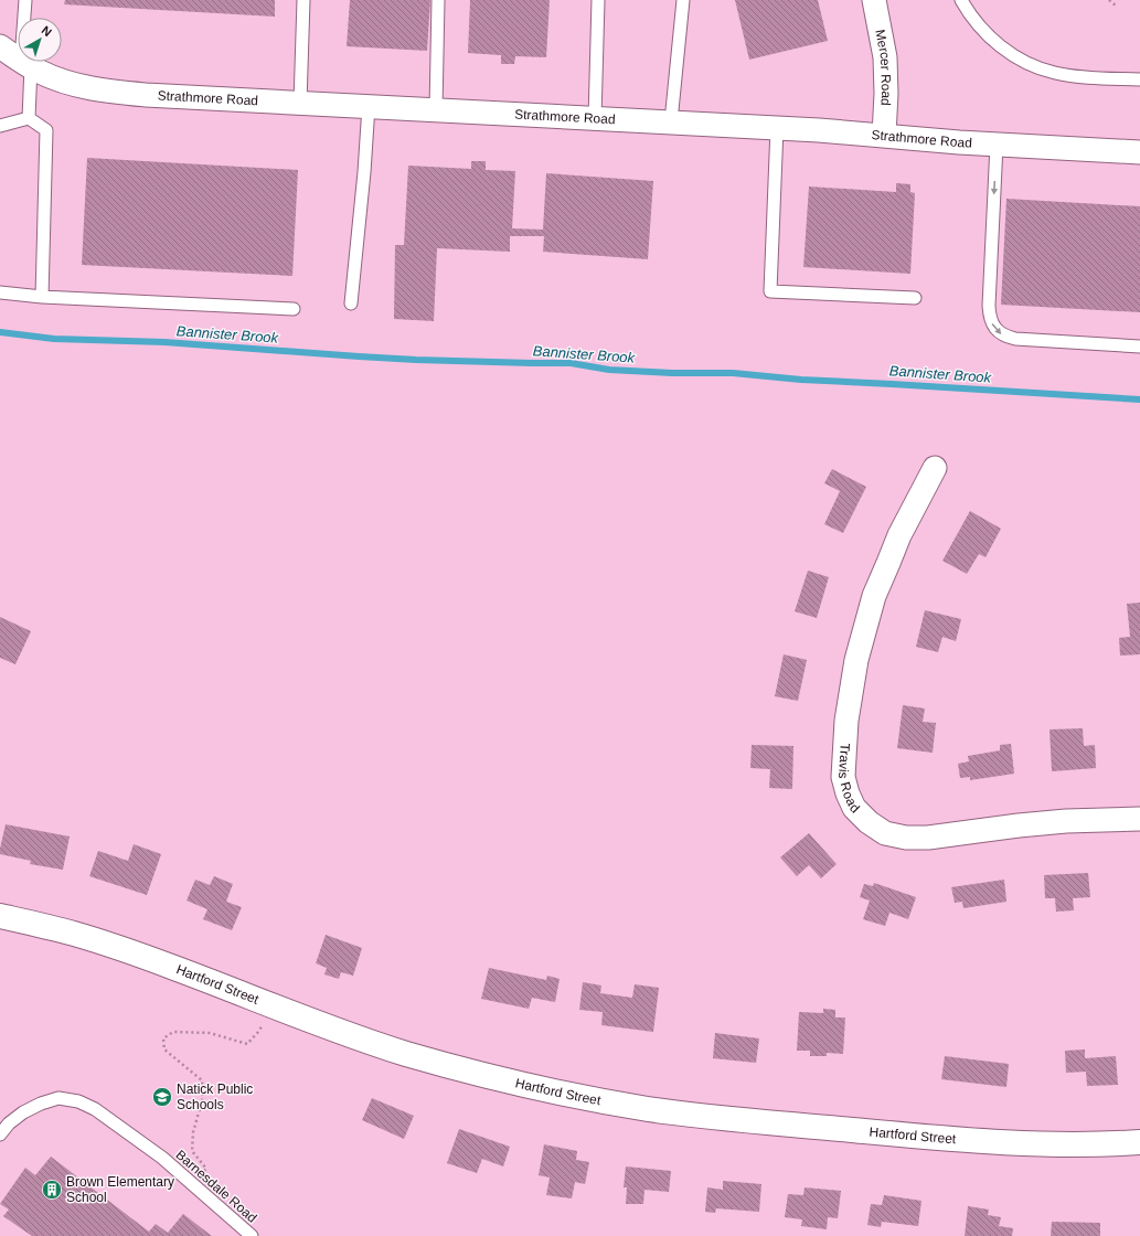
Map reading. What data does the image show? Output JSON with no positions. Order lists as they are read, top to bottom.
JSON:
{
  "streets": {
    "street": [
      "Mercer Road",
      "Strathmore Road",
      "Travis Road",
      "Hartford Street"
    ],
    "lane": ["Barnesdale Road"]
  },
  "crossings": [
    ["Mercer Road", "Strathmore Road"]
  ],
  "water": ["Bannister Brook"],
  "places": {
    "school or university": ["Natick Public Schools"],
    "building": ["Brown Elementary School"]
  },
  "north": "top right"
}
